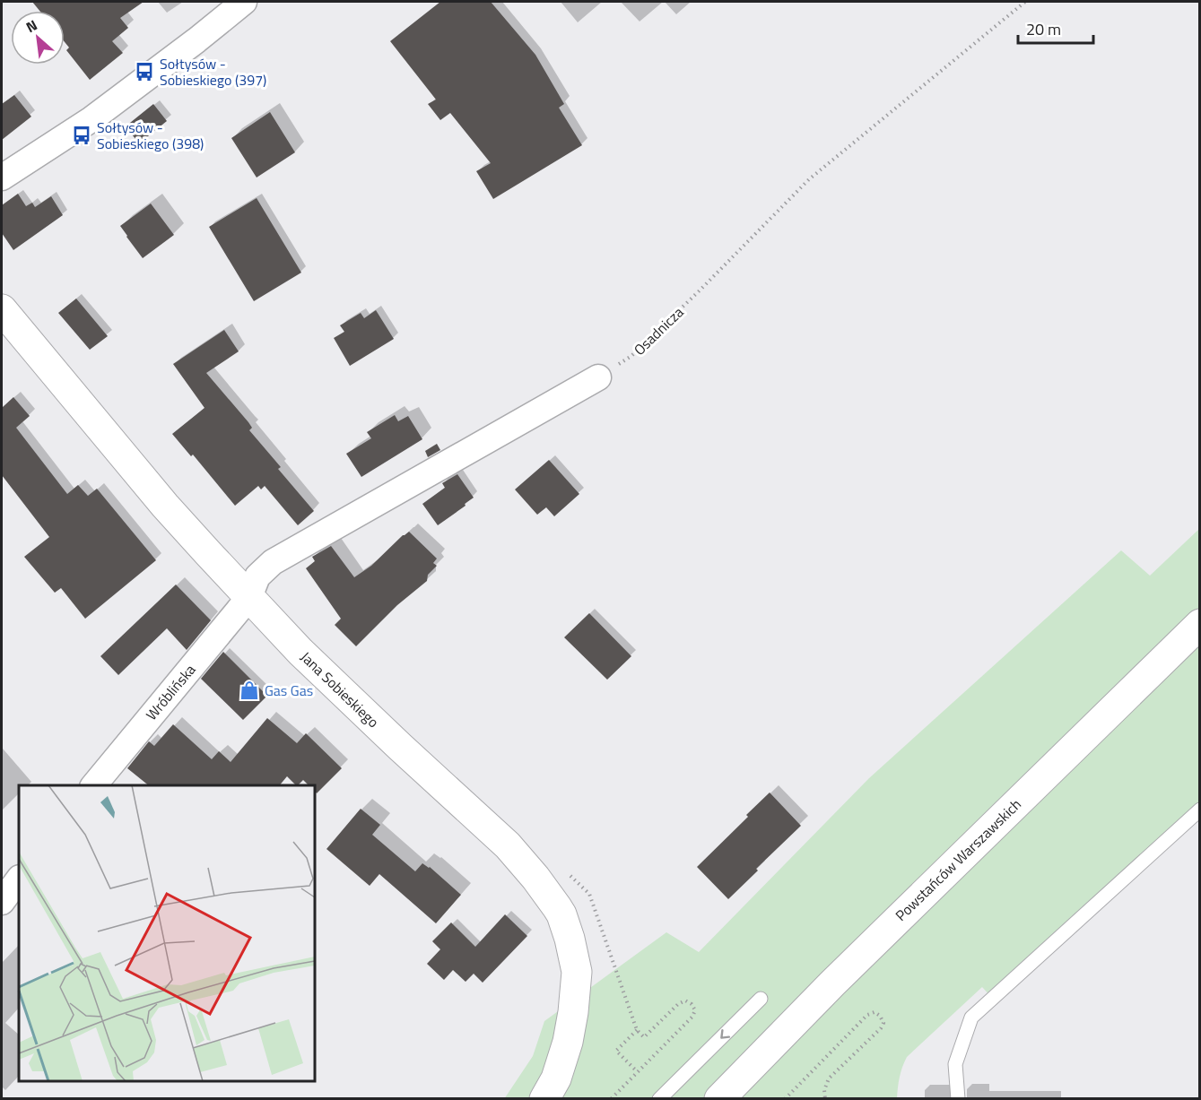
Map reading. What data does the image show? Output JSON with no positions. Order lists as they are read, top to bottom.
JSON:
{
  "streets": {
    "street": ["Jana Sobieskiego", "Wróblińska", "Powstańców Warszawskich"],
    "path": ["Osadnicza"]
  },
  "crossings": [
    ["Jana Sobieskiego", "Wróblińska"]
  ],
  "places": {
    "bus stop": ["Sołtysów - Sobieskiego (397)", "Sołtysów - Sobieskiego (398)"],
    "shop": ["Gas Gas"]
  },
  "scale_bar": "20 m",
  "north": "top left"
}
